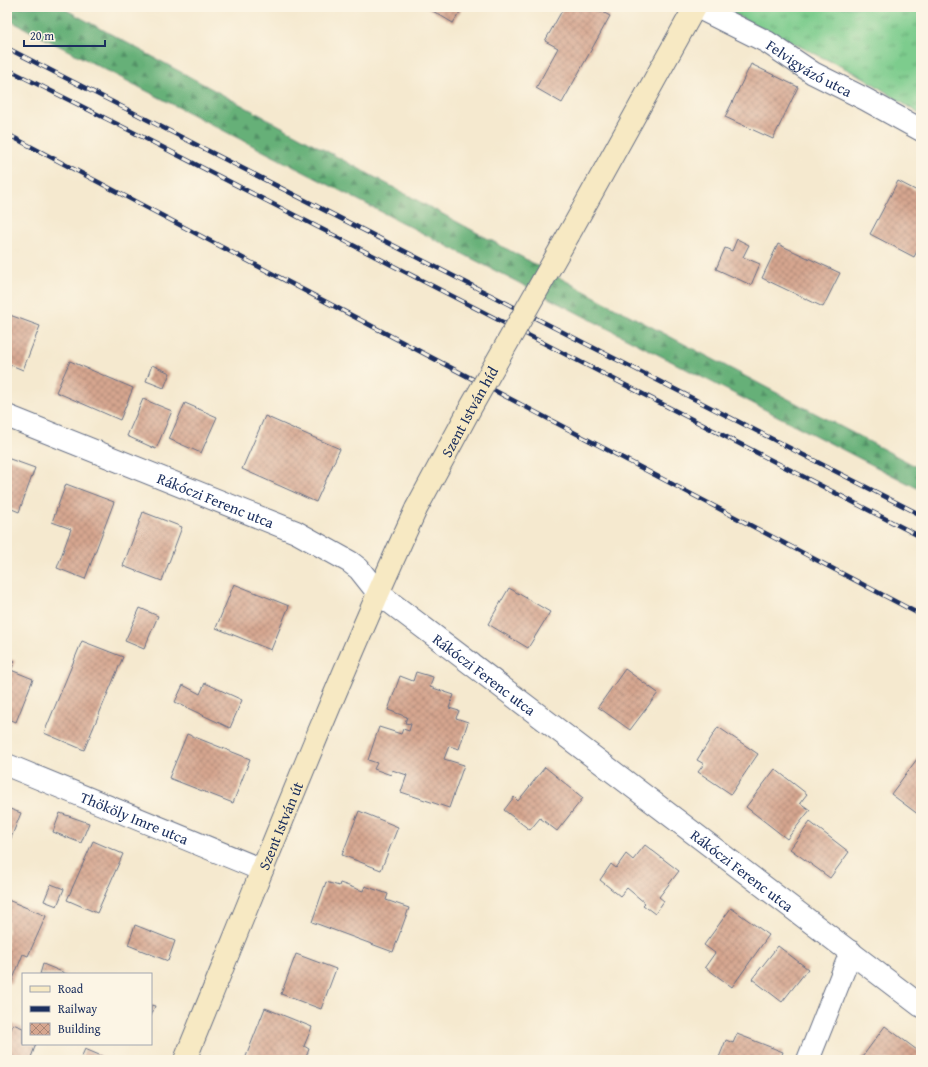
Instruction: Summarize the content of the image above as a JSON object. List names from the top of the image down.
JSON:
{
  "streets": {
    "street": [
      "Felvigyázó utca",
      "Szent István híd",
      "Rákóczi Ferenc utca",
      "Thököly Imre utca",
      "Szent István út"
    ]
  },
  "crossings": [
    ["Felvigyázó utca", "Szent István híd"],
    ["Szent István híd", "Rákóczi Ferenc utca"],
    ["Szent István híd", "Szent István út"],
    ["Rákóczi Ferenc utca", "Szent István út"],
    ["Thököly Imre utca", "Szent István út"]
  ],
  "legend": ["Road", "Railway", "Building"],
  "scale_bar": "20 m"
}
